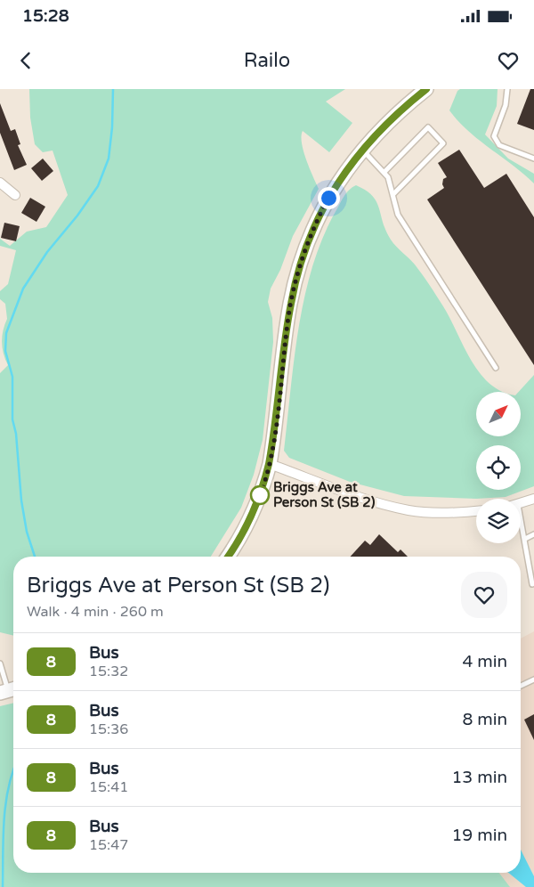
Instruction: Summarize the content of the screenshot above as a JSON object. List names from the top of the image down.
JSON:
{
  "places": ["Briggs Ave at Person St (SB 2)"],
  "lines": ["bus line 8"],
  "north": "top right",
  "page": {
    "status": "15:28",
    "header": "Railo",
    "heading": ["Briggs Ave at Person St (SB 2)", "Walk · 4 min · 260 m"],
    "list": [
      {
        "mark": "8",
        "name": "Bus",
        "note": "15:32",
        "value": "4 min"
      },
      {
        "mark": "8",
        "name": "Bus",
        "note": "15:36",
        "value": "8 min"
      },
      {
        "mark": "8",
        "name": "Bus",
        "note": "15:41",
        "value": "13 min"
      },
      {
        "mark": "8",
        "name": "Bus",
        "note": "15:47",
        "value": "19 min"
      }
    ]
  }
}
